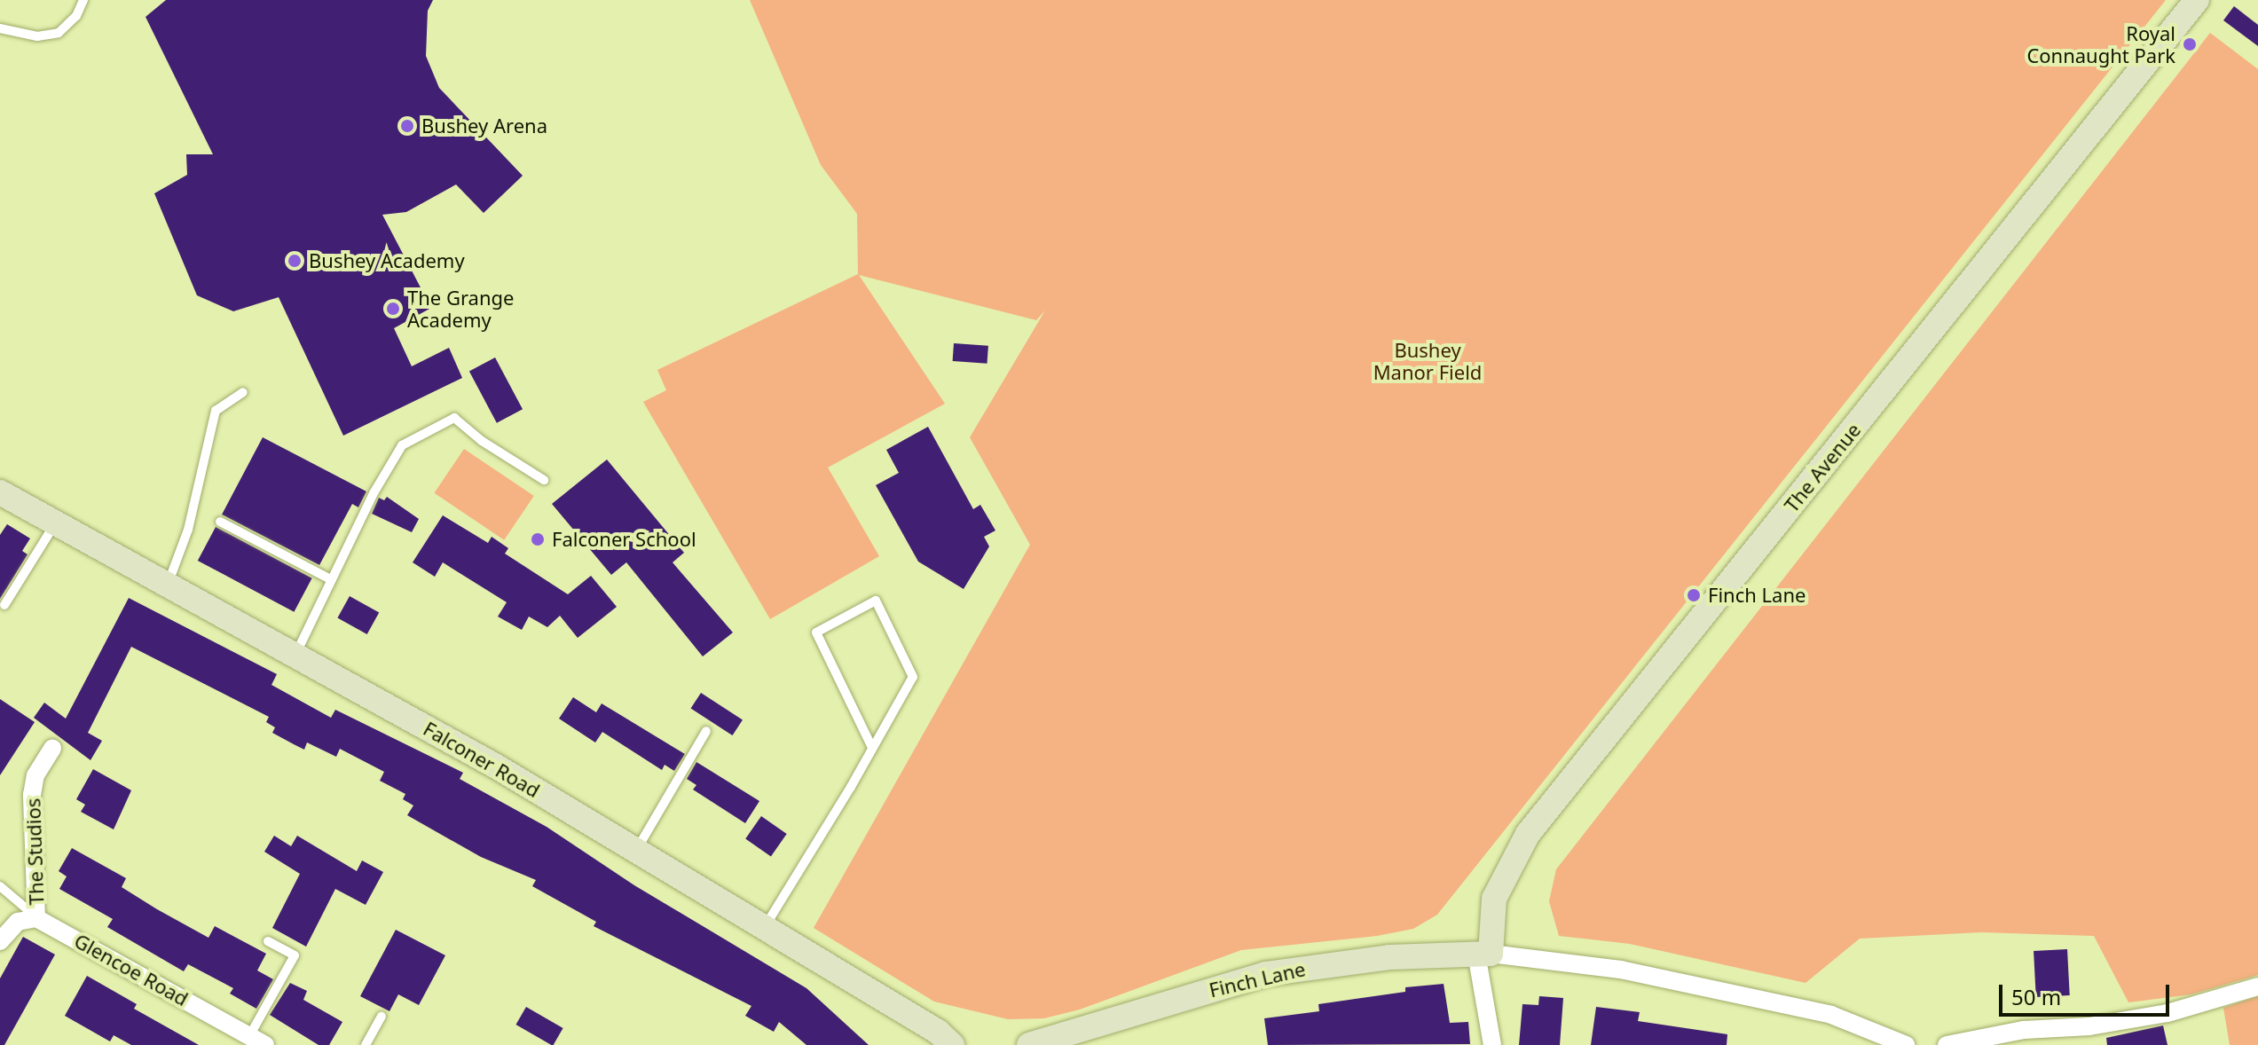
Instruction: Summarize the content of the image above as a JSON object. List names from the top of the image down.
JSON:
{
  "streets": {
    "street": [
      "The Avenue",
      "Falconer Road",
      "The Studios",
      "Glencoe Road",
      "Finch Lane"
    ]
  },
  "crossings": [
    ["The Avenue", "Finch Lane"],
    ["The Studios", "Glencoe Road"]
  ],
  "parks": ["Bushey Manor Field"],
  "places": [
    "Royal Connaught Park",
    "Bushey Arena",
    "Bushey Academy",
    "The Grange Academy",
    "Falconer School",
    "Finch Lane"
  ],
  "scale_bar": "50 m"
}
